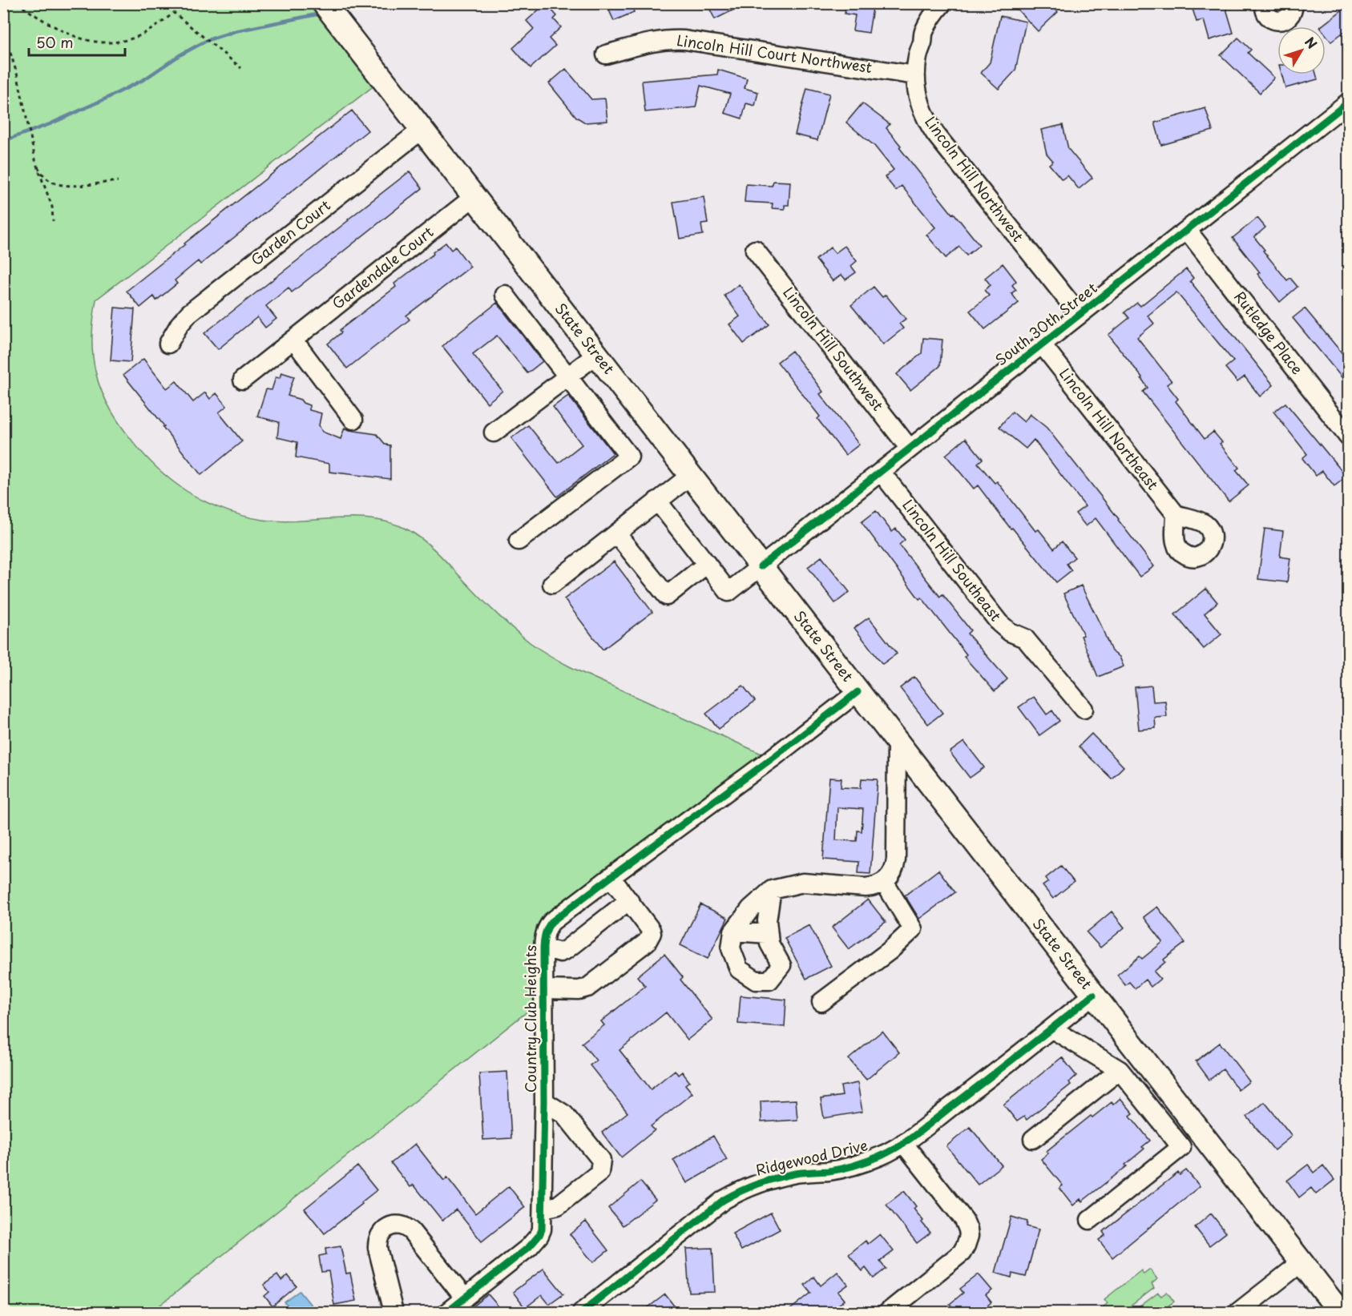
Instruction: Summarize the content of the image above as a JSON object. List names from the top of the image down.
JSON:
{
  "streets": {
    "main road": ["State Street"],
    "street": [
      "Lincoln Hill Court Northwest",
      "Lincoln Hill Northwest",
      "Garden Court",
      "Gardendale Court",
      "South 30th Street",
      "Rutledge Place",
      "Lincoln Hill Southwest",
      "Lincoln Hill Northeast",
      "Lincoln Hill Southeast",
      "Country Club Heights",
      "Ridgewood Drive"
    ]
  },
  "crossings": [
    ["Lincoln Hill Court Northwest", "Lincoln Hill Northwest"],
    ["Lincoln Hill Northwest", "South 30th Street"],
    ["Garden Court", "State Street"],
    ["Gardendale Court", "State Street"],
    ["South 30th Street", "Rutledge Place"],
    ["South 30th Street", "State Street"],
    ["South 30th Street", "Lincoln Hill Southwest"],
    ["South 30th Street", "Lincoln Hill Northeast"],
    ["South 30th Street", "Lincoln Hill Southeast"],
    ["State Street", "Country Club Heights"],
    ["State Street", "Ridgewood Drive"]
  ],
  "scale_bar": "50 m",
  "north": "top right"
}
